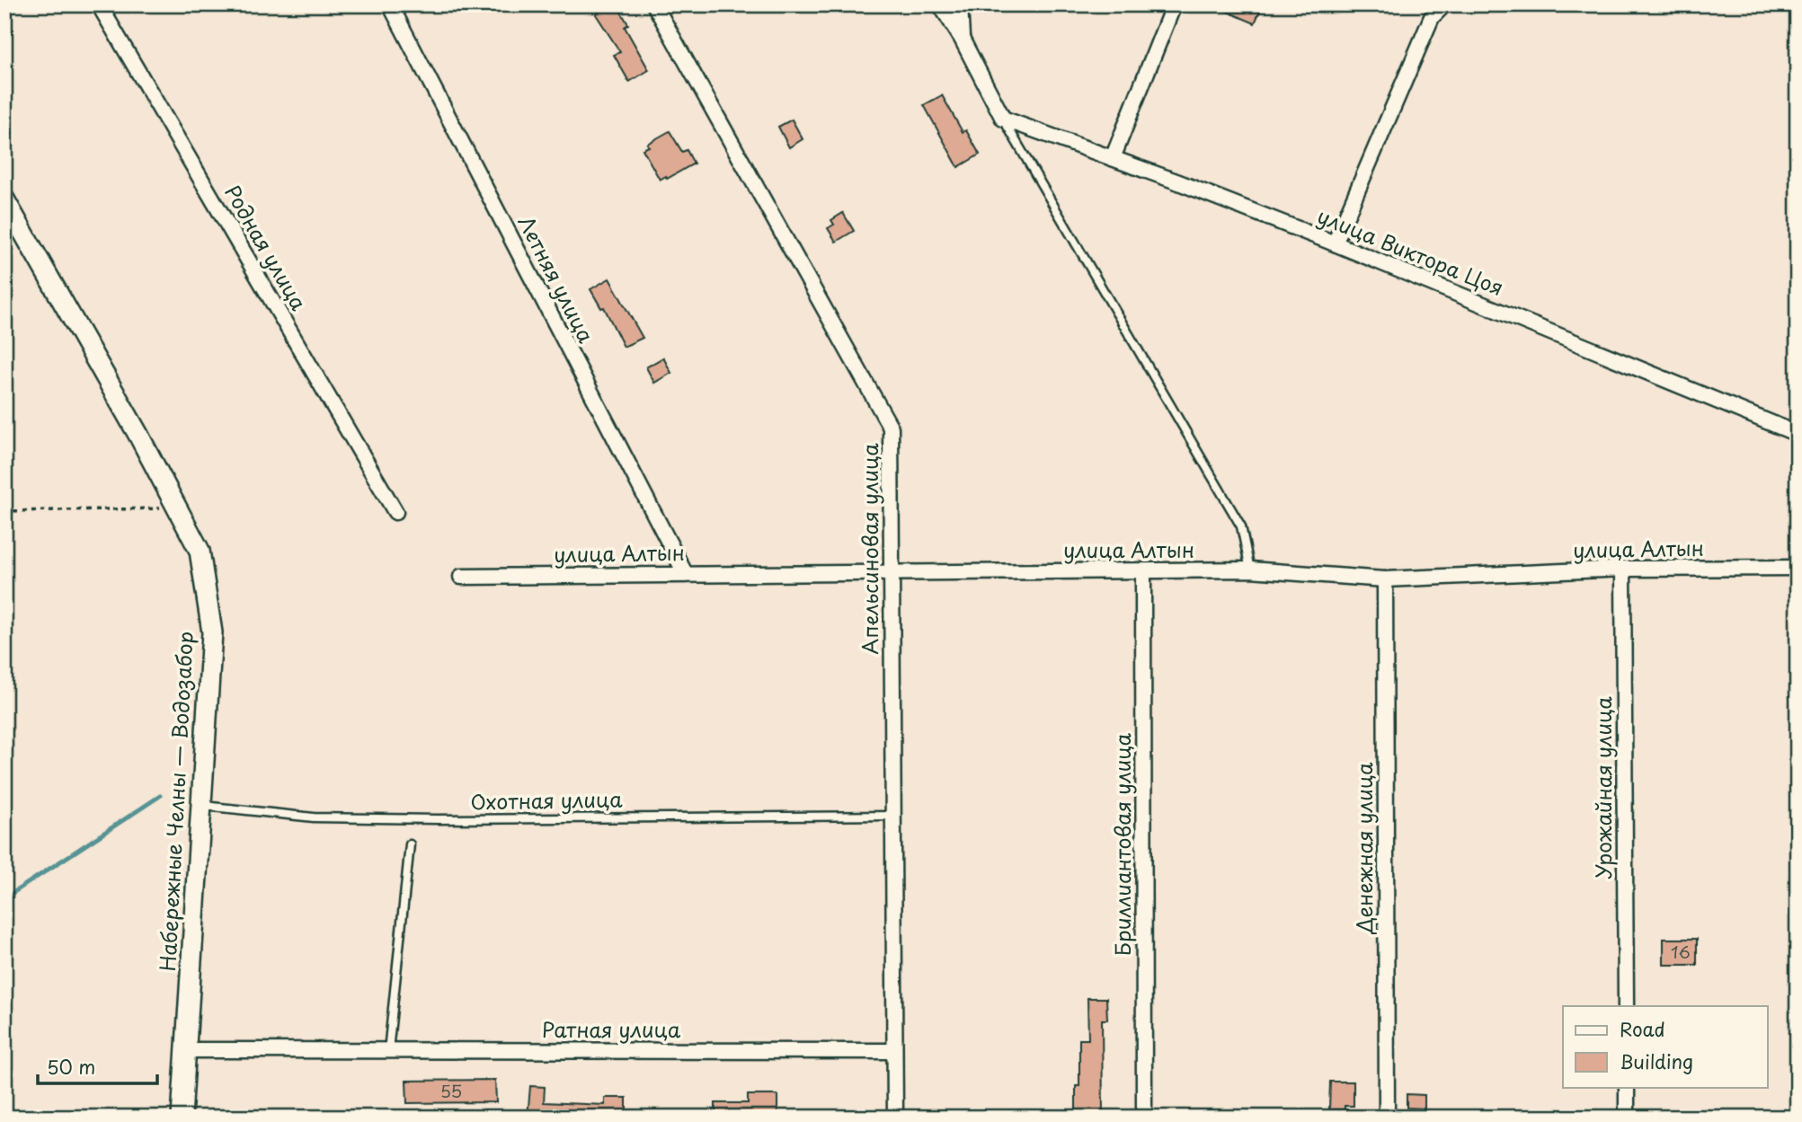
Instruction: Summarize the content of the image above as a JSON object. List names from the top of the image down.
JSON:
{
  "streets": {
    "main road": ["Набережные Челны — Водозабор"],
    "street": [
      "Родная улица",
      "улица Виктора Цоя",
      "Летняя улица",
      "Апельсиновая улица",
      "улица Алтын",
      "Урожайная улица",
      "Бриллиантовая улица",
      "Денежная улица",
      "Ратная улица"
    ],
    "lane": ["Охотная улица"]
  },
  "crossings": [
    ["Летняя улица", "улица Алтын"],
    ["Апельсиновая улица", "улица Алтын"],
    ["Апельсиновая улица", "Охотная улица"],
    ["Апельсиновая улица", "Ратная улица"],
    ["улица Алтын", "Урожайная улица"],
    ["улица Алтын", "Бриллиантовая улица"],
    ["улица Алтын", "Денежная улица"],
    ["Набережные Челны — Водозабор", "Охотная улица"],
    ["Набережные Челны — Водозабор", "Ратная улица"]
  ],
  "house_numbers": ["16", "55"],
  "legend": ["Road", "Building"],
  "scale_bar": "50 m"
}
